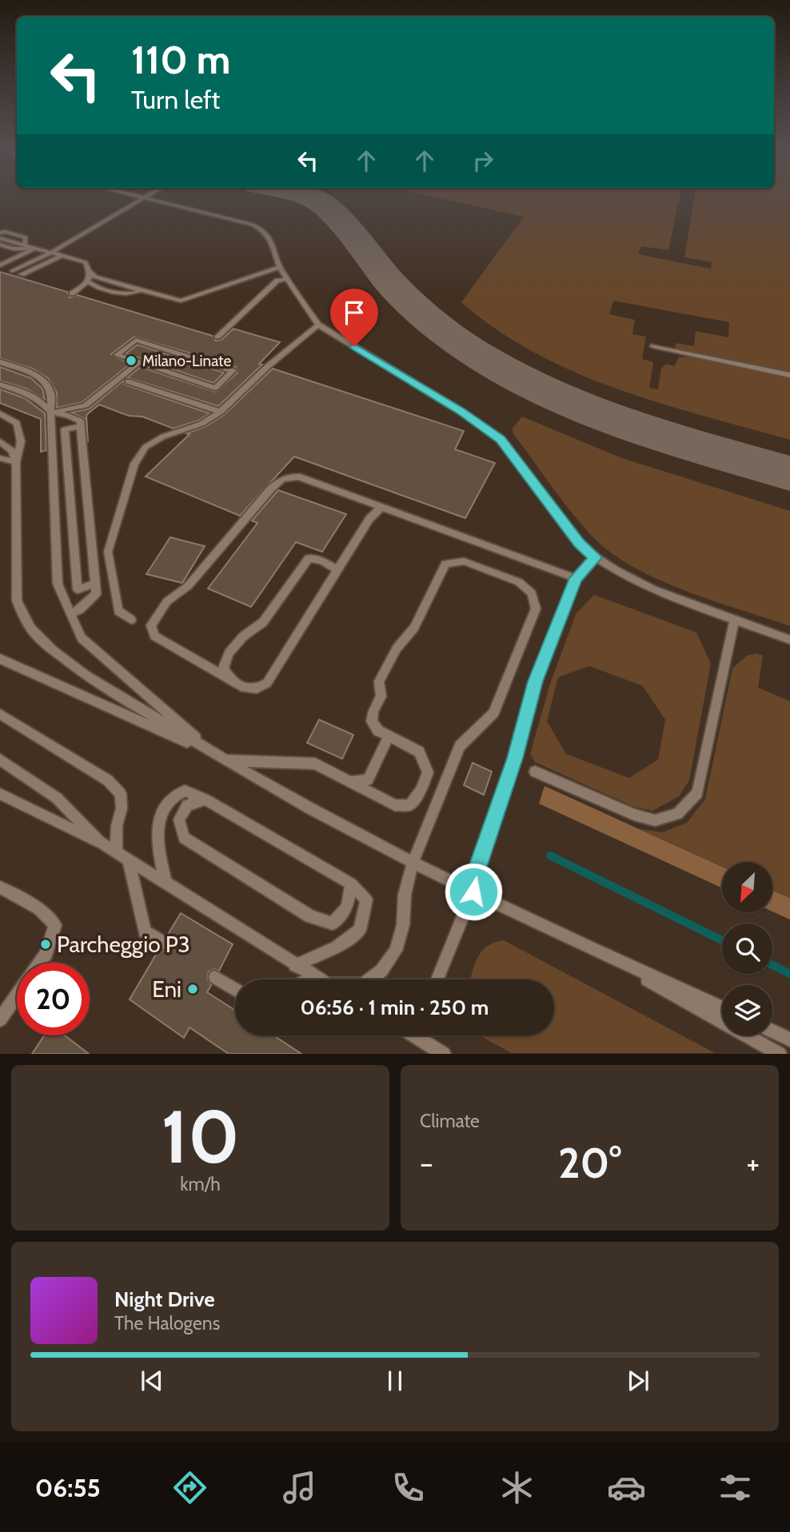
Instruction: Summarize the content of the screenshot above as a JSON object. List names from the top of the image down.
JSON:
{
  "places": ["Milano-Linate", "Parcheggio P3", "Eni"],
  "north": "bottom left",
  "page": {
    "turn": ["110 m", "Turn left"],
    "limit": "20",
    "trip": "06:56 · 1 min · 250 m",
    "tile": [
      ["10", "km/h"],
      "Climate"
    ],
    "heat": ["−", "20°", "+"],
    "song": ["Night Drive", "The Halogens"],
    "tabs": "06:55"
  }
}
